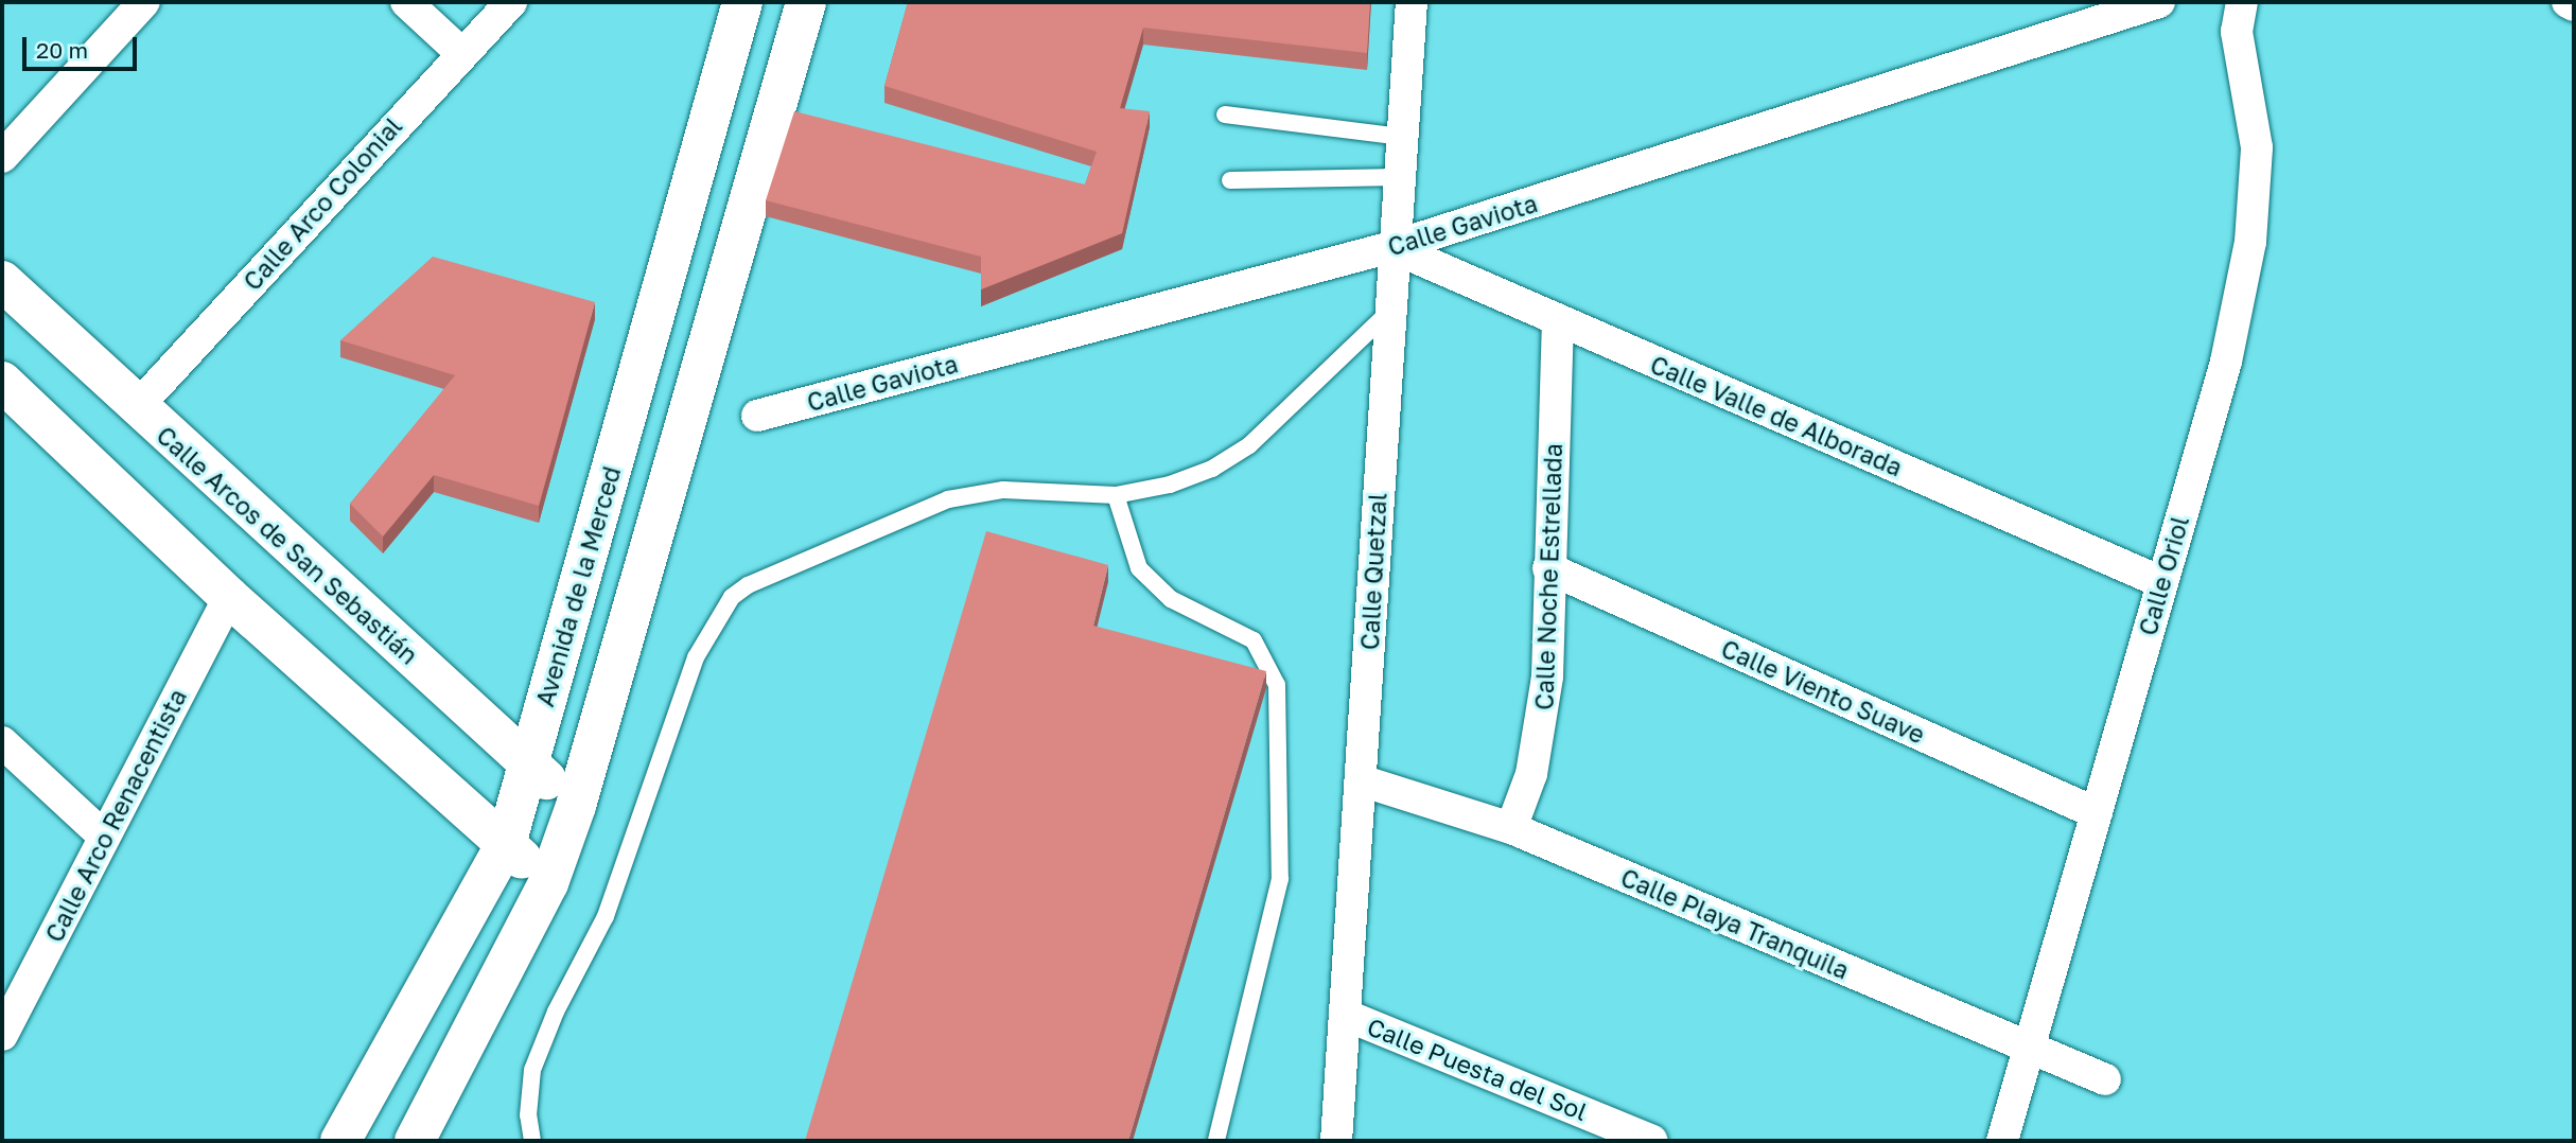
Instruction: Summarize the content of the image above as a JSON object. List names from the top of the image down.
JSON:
{
  "streets": {
    "street": [
      "Calle Arco Colonial",
      "Calle Gaviota",
      "Calle Valle de Alborada",
      "Calle Arcos de San Sebastián",
      "Calle Quetzal",
      "Calle Oriol",
      "Calle Noche Estrellada",
      "Avenida de la Merced",
      "Calle Viento Suave",
      "Calle Arco Renacentista",
      "Calle Playa Tranquila",
      "Calle Puesta del Sol"
    ]
  },
  "crossings": [
    ["Calle Arco Colonial", "Calle Arcos de San Sebastián"],
    ["Calle Gaviota", "Calle Valle de Alborada"],
    ["Calle Gaviota", "Calle Quetzal"],
    ["Calle Valle de Alborada", "Calle Quetzal"],
    ["Calle Valle de Alborada", "Calle Oriol"],
    ["Calle Valle de Alborada", "Calle Noche Estrellada"],
    ["Calle Arcos de San Sebastián", "Avenida de la Merced"],
    ["Calle Quetzal", "Calle Playa Tranquila"],
    ["Calle Quetzal", "Calle Puesta del Sol"],
    ["Calle Oriol", "Calle Viento Suave"],
    ["Calle Oriol", "Calle Playa Tranquila"],
    ["Calle Noche Estrellada", "Calle Viento Suave"],
    ["Calle Noche Estrellada", "Calle Playa Tranquila"]
  ],
  "scale_bar": "20 m"
}
